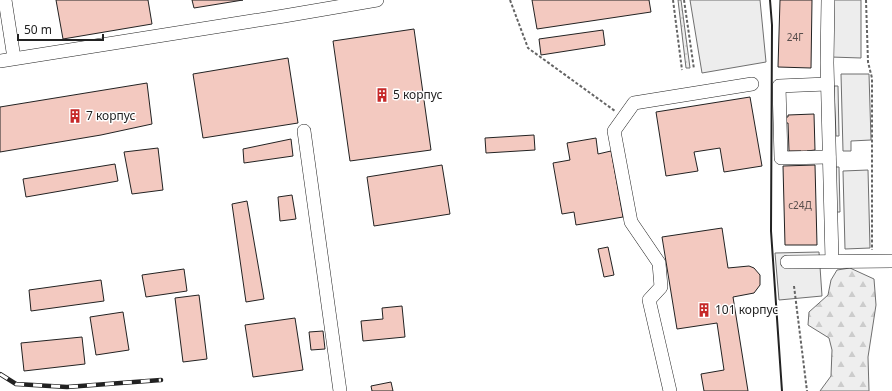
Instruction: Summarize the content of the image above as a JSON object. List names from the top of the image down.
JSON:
{
  "places": {
    "building": ["5 корпус", "7 корпус", "101 корпус"]
  },
  "house_numbers": ["24Г", "с24Д"],
  "scale_bar": "50 m"
}
